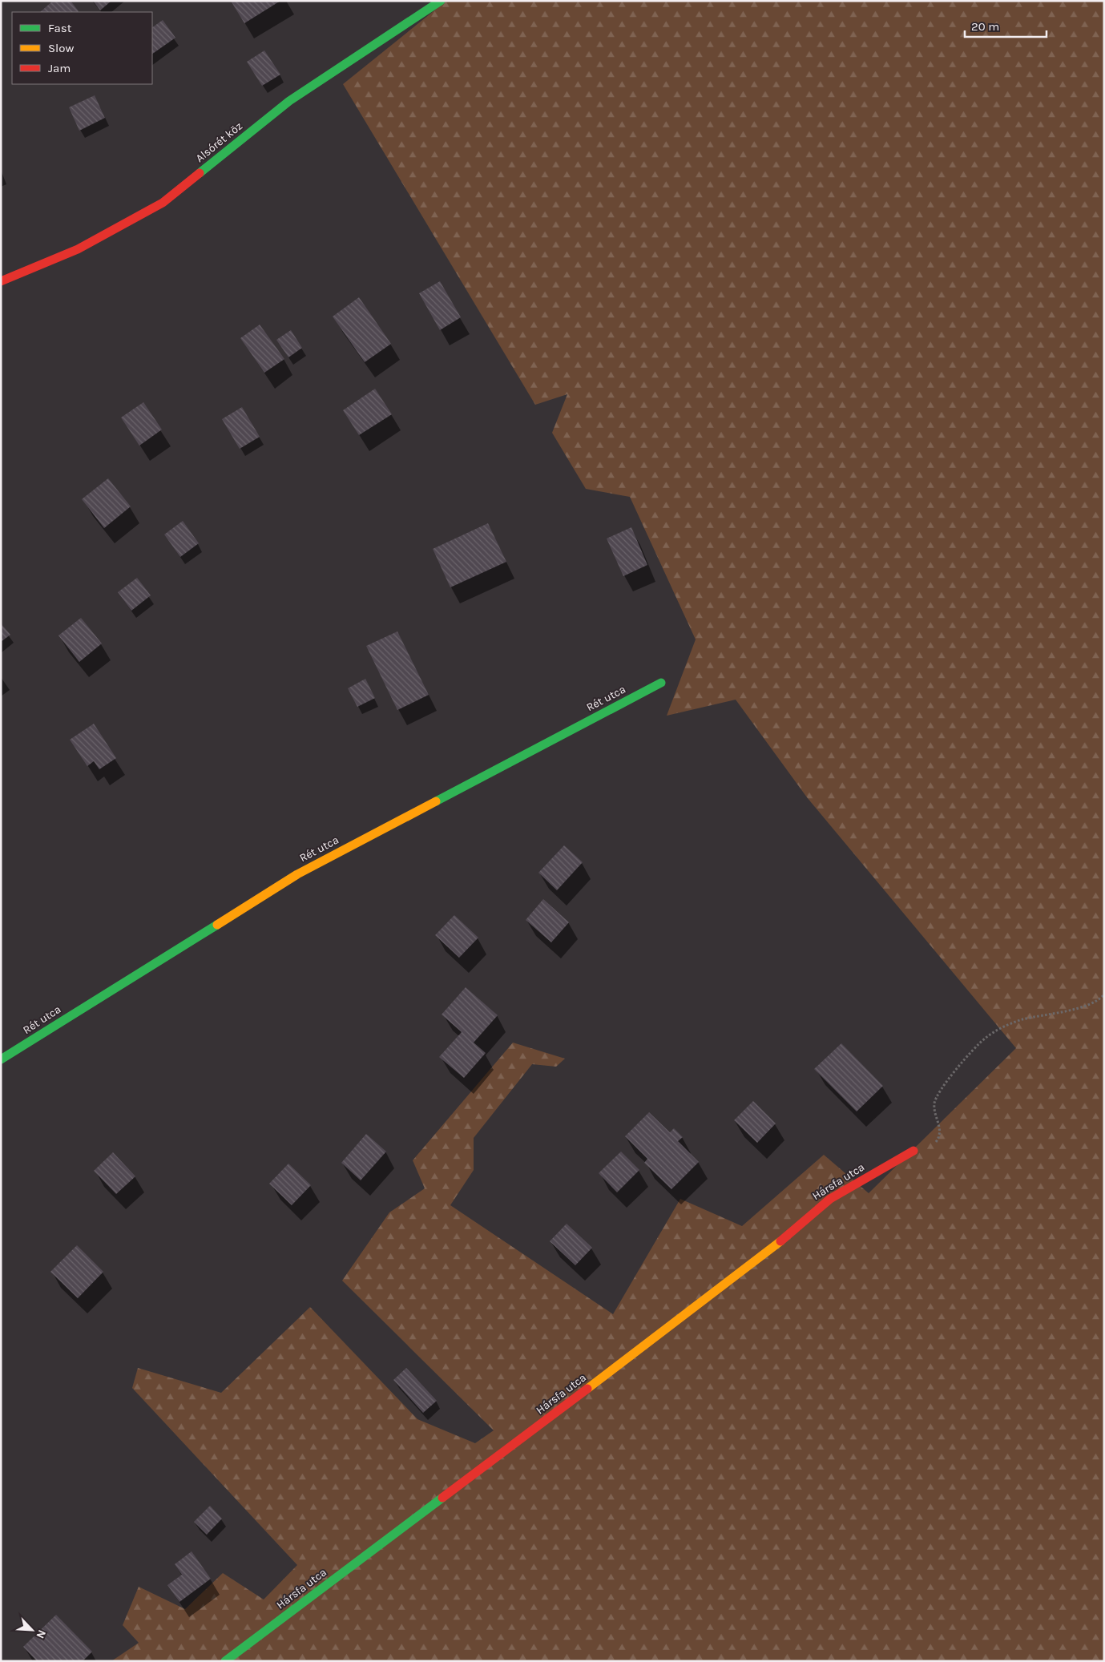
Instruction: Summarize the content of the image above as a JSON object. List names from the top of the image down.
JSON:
{
  "streets": {
    "street": ["Alsórét köz", "Rét utca", "Hársfa utca"]
  },
  "legend": ["Fast", "Slow", "Jam"],
  "scale_bar": "20 m",
  "north": "bottom right"
}
